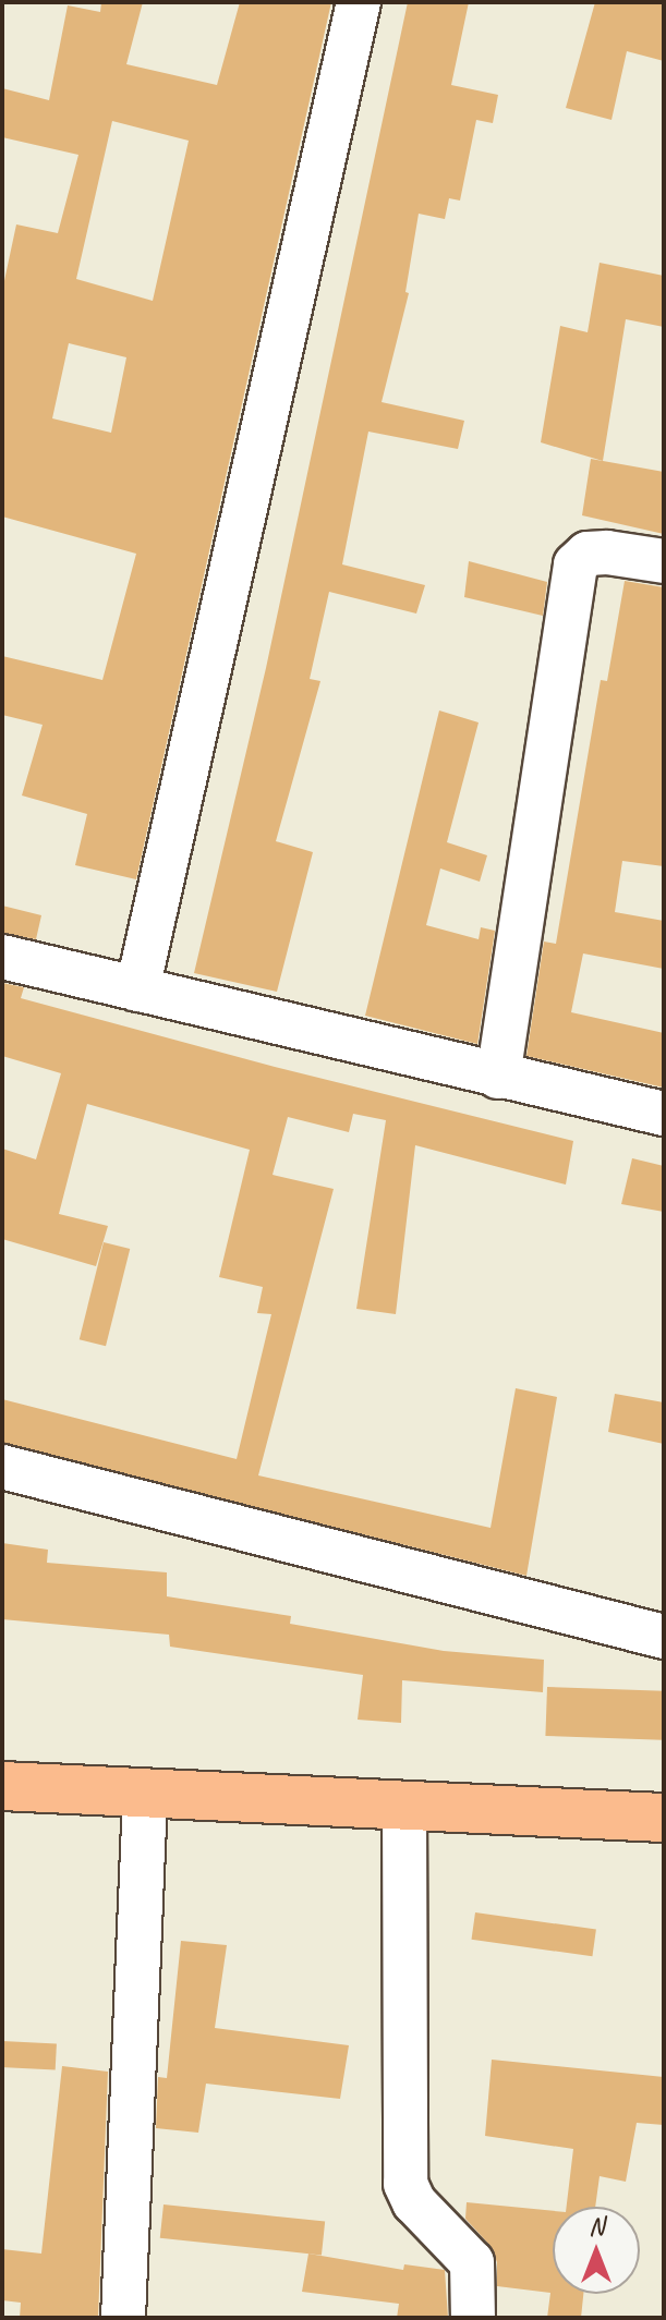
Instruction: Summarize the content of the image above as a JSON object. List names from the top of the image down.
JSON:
{
  "north": "top"
}
